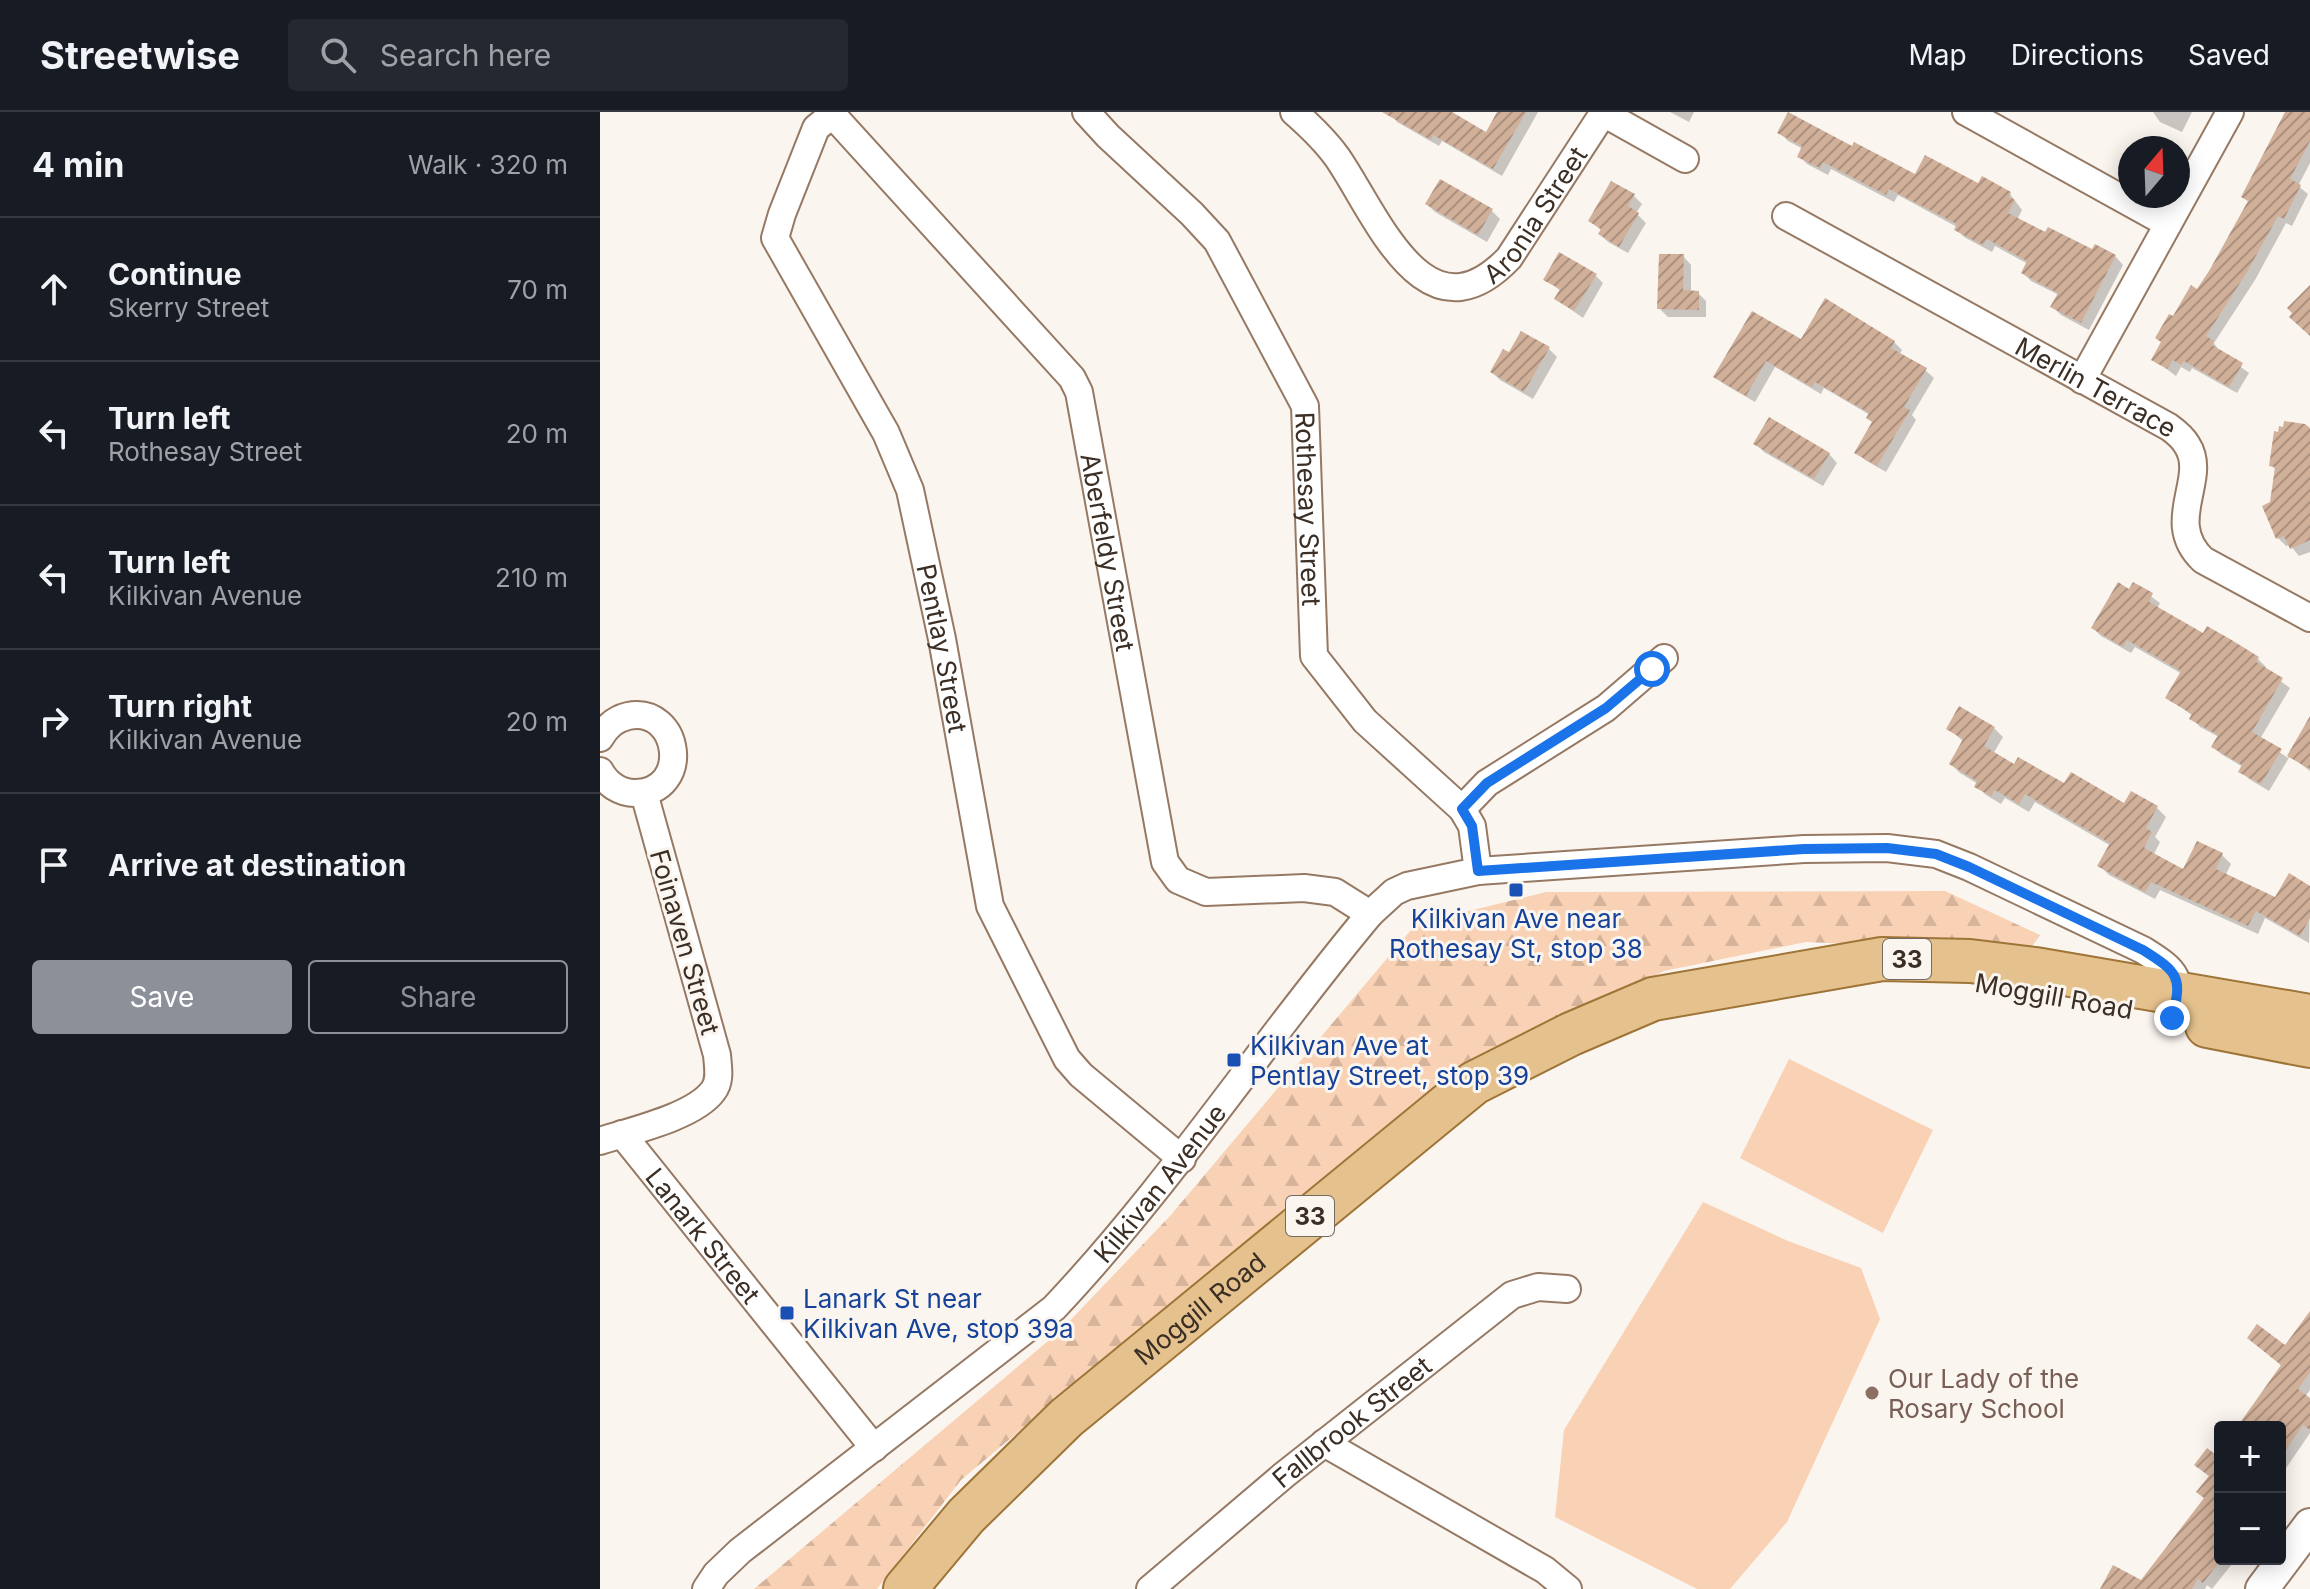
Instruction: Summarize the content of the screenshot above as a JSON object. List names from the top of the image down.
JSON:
{
  "streets": {
    "main road": ["33", "Moggill Road"],
    "street": [
      "Aronia Street",
      "Merlin Terrace",
      "Rothesay Street",
      "Aberfeldy Street",
      "Pentlay Street",
      "Foinaven Street",
      "Kilkivan Avenue",
      "Lanark Street",
      "Fallbrook Street"
    ]
  },
  "crossings": [
    ["Rothesay Street", "Kilkivan Avenue"],
    ["Aberfeldy Street", "Pentlay Street"],
    ["Aberfeldy Street", "Kilkivan Avenue"],
    ["Pentlay Street", "Kilkivan Avenue"],
    ["Foinaven Street", "Lanark Street"],
    ["Moggill Road", "Kilkivan Avenue"],
    ["Kilkivan Avenue", "Lanark Street"]
  ],
  "places": {
    "transit": ["Kilkivan Ave near Rothesay St, stop 38", "Kilkivan Ave at Pentlay Street, stop 39", "Lanark St near Kilkivan Ave, stop 39a"],
    "other": ["Our Lady of the Rosary School"]
  },
  "north": "top",
  "page": {
    "header": "Streetwise",
    "search": "Search here",
    "nav": ["Map", "Directions", "Saved"],
    "heading": ["4 min", "Walk · 320 m"],
    "list": [
      ["Continue", "Skerry Street", "70 m"],
      ["Turn left", "Rothesay Street", "20 m"],
      ["Turn left", "Kilkivan Avenue", "210 m"],
      ["Turn right", "Kilkivan Avenue", "20 m"],
      "Arrive at destination"
    ],
    "buttons": ["Save", "Share"],
    "map_buttons": ["+", "−"]
  }
}
